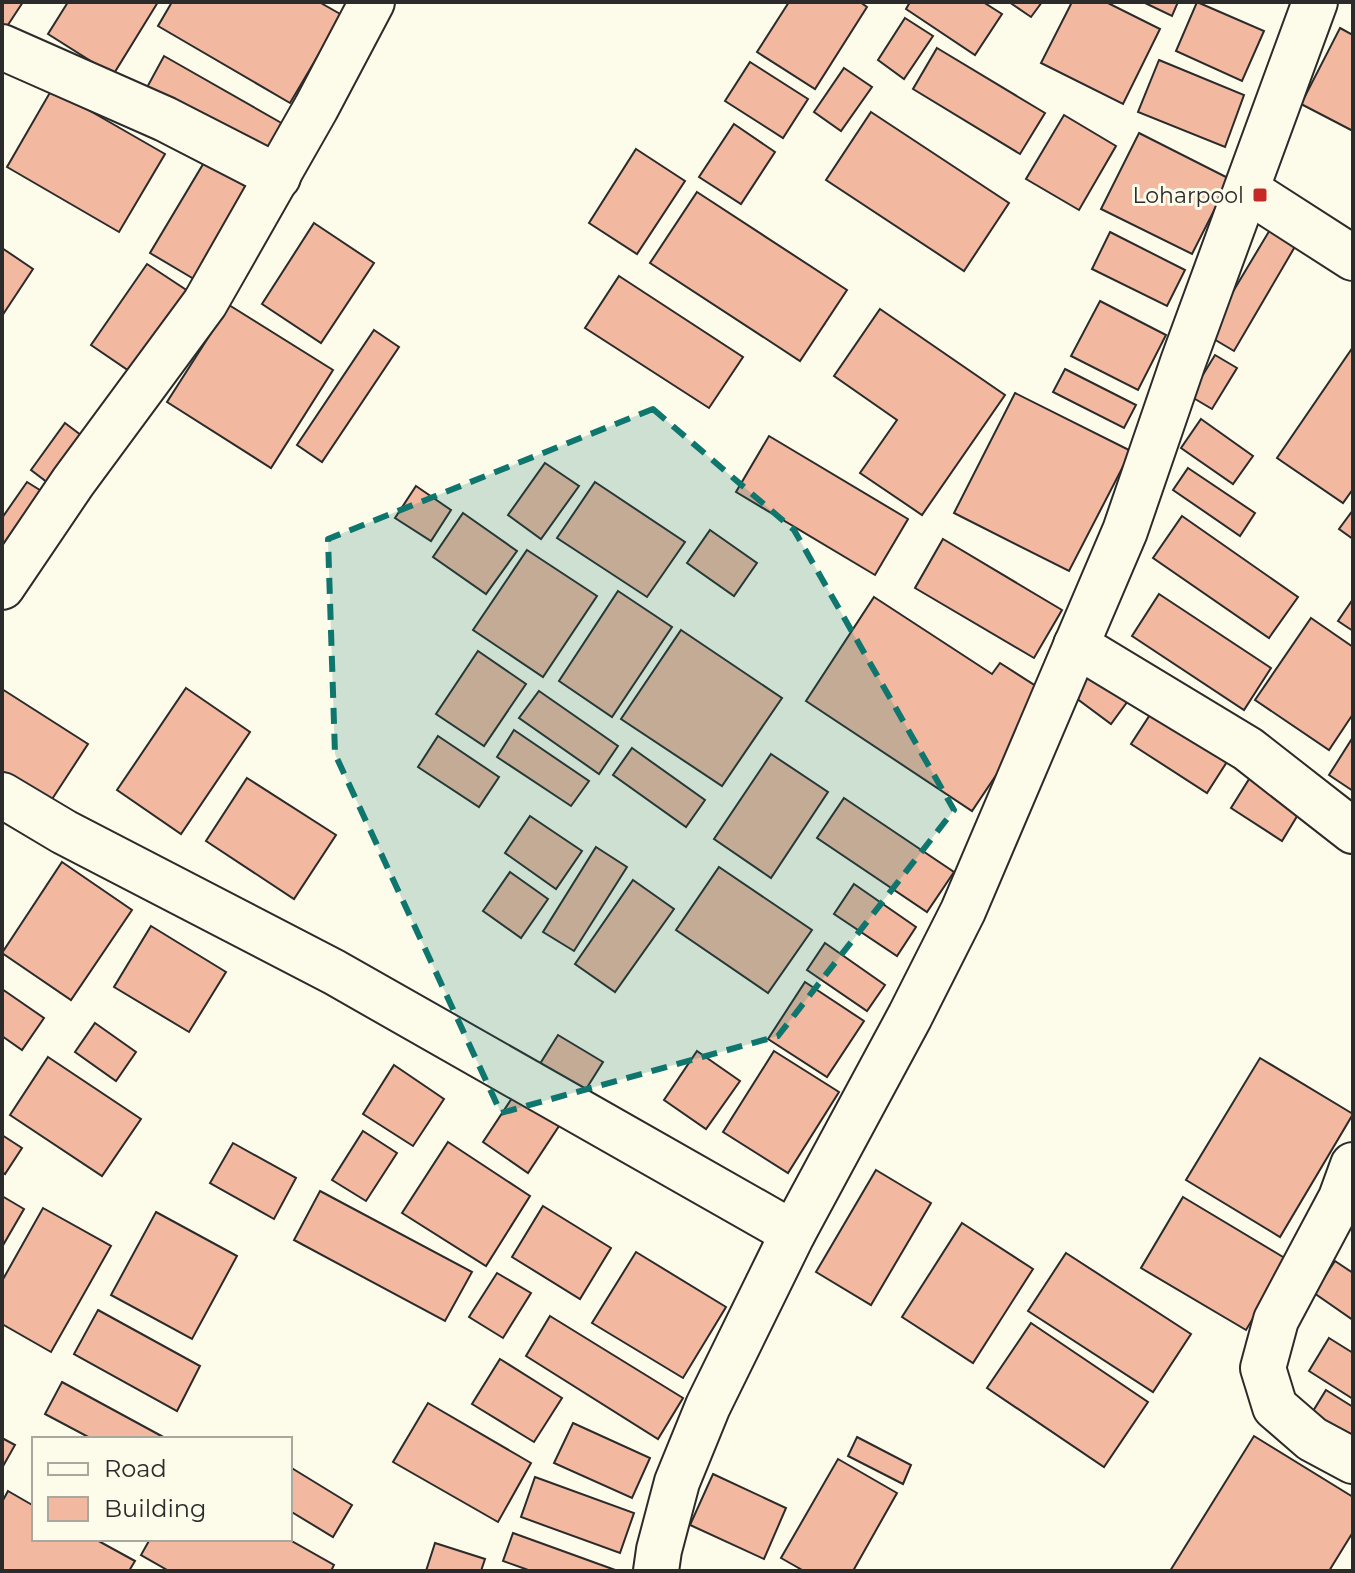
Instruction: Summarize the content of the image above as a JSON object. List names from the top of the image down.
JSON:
{
  "places": {
    "transit": ["Loharpool"]
  },
  "legend": ["Road", "Building"]
}
